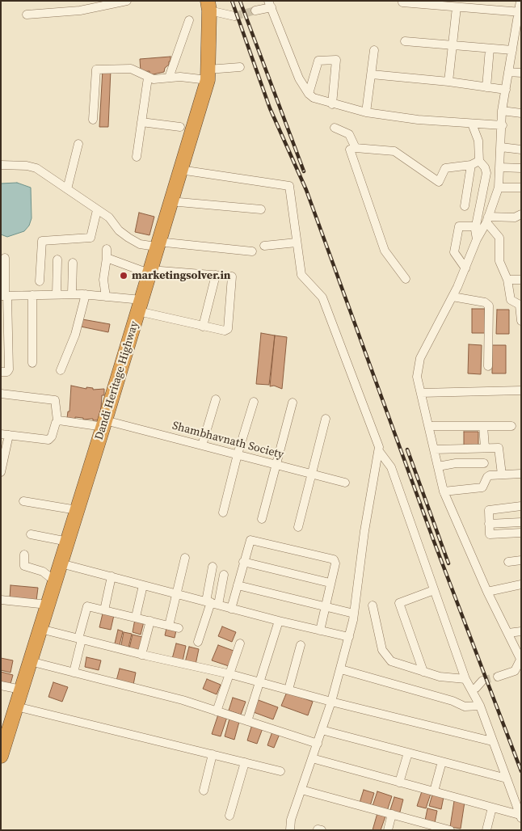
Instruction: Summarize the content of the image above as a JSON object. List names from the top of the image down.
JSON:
{
  "streets": {
    "highway": ["Dandi Heritage Highway"],
    "street": ["Shambhavnath Society"]
  },
  "crossings": [
    ["Dandi Heritage Highway", "Shambhavnath Society"]
  ],
  "places": ["marketingsolver.in"]
}
